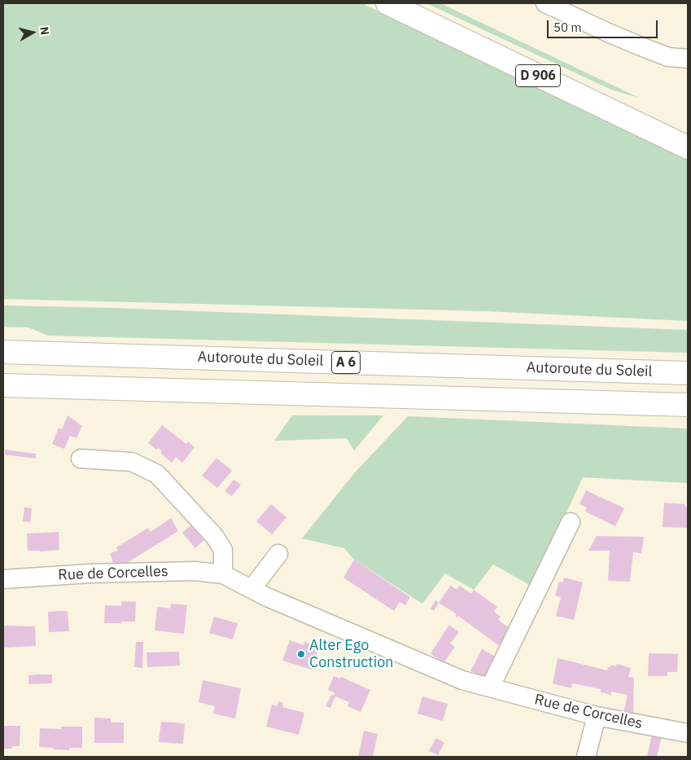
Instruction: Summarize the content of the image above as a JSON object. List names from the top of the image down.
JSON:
{
  "streets": {
    "main road": ["D 906", "Autoroute du Soleil", "A 6"],
    "street": ["Rue de Corcelles"]
  },
  "places": ["Alter Ego Construction"],
  "scale_bar": "50 m",
  "north": "right"
}
